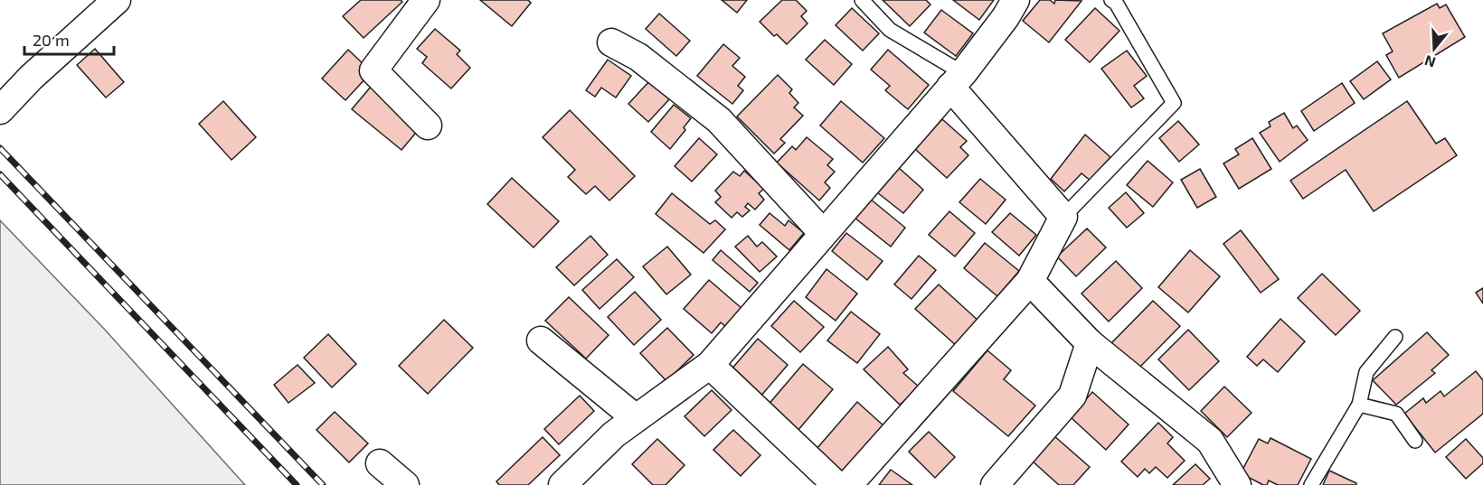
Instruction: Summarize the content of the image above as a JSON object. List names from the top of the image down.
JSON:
{
  "scale_bar": "20 m",
  "north": "bottom"
}
